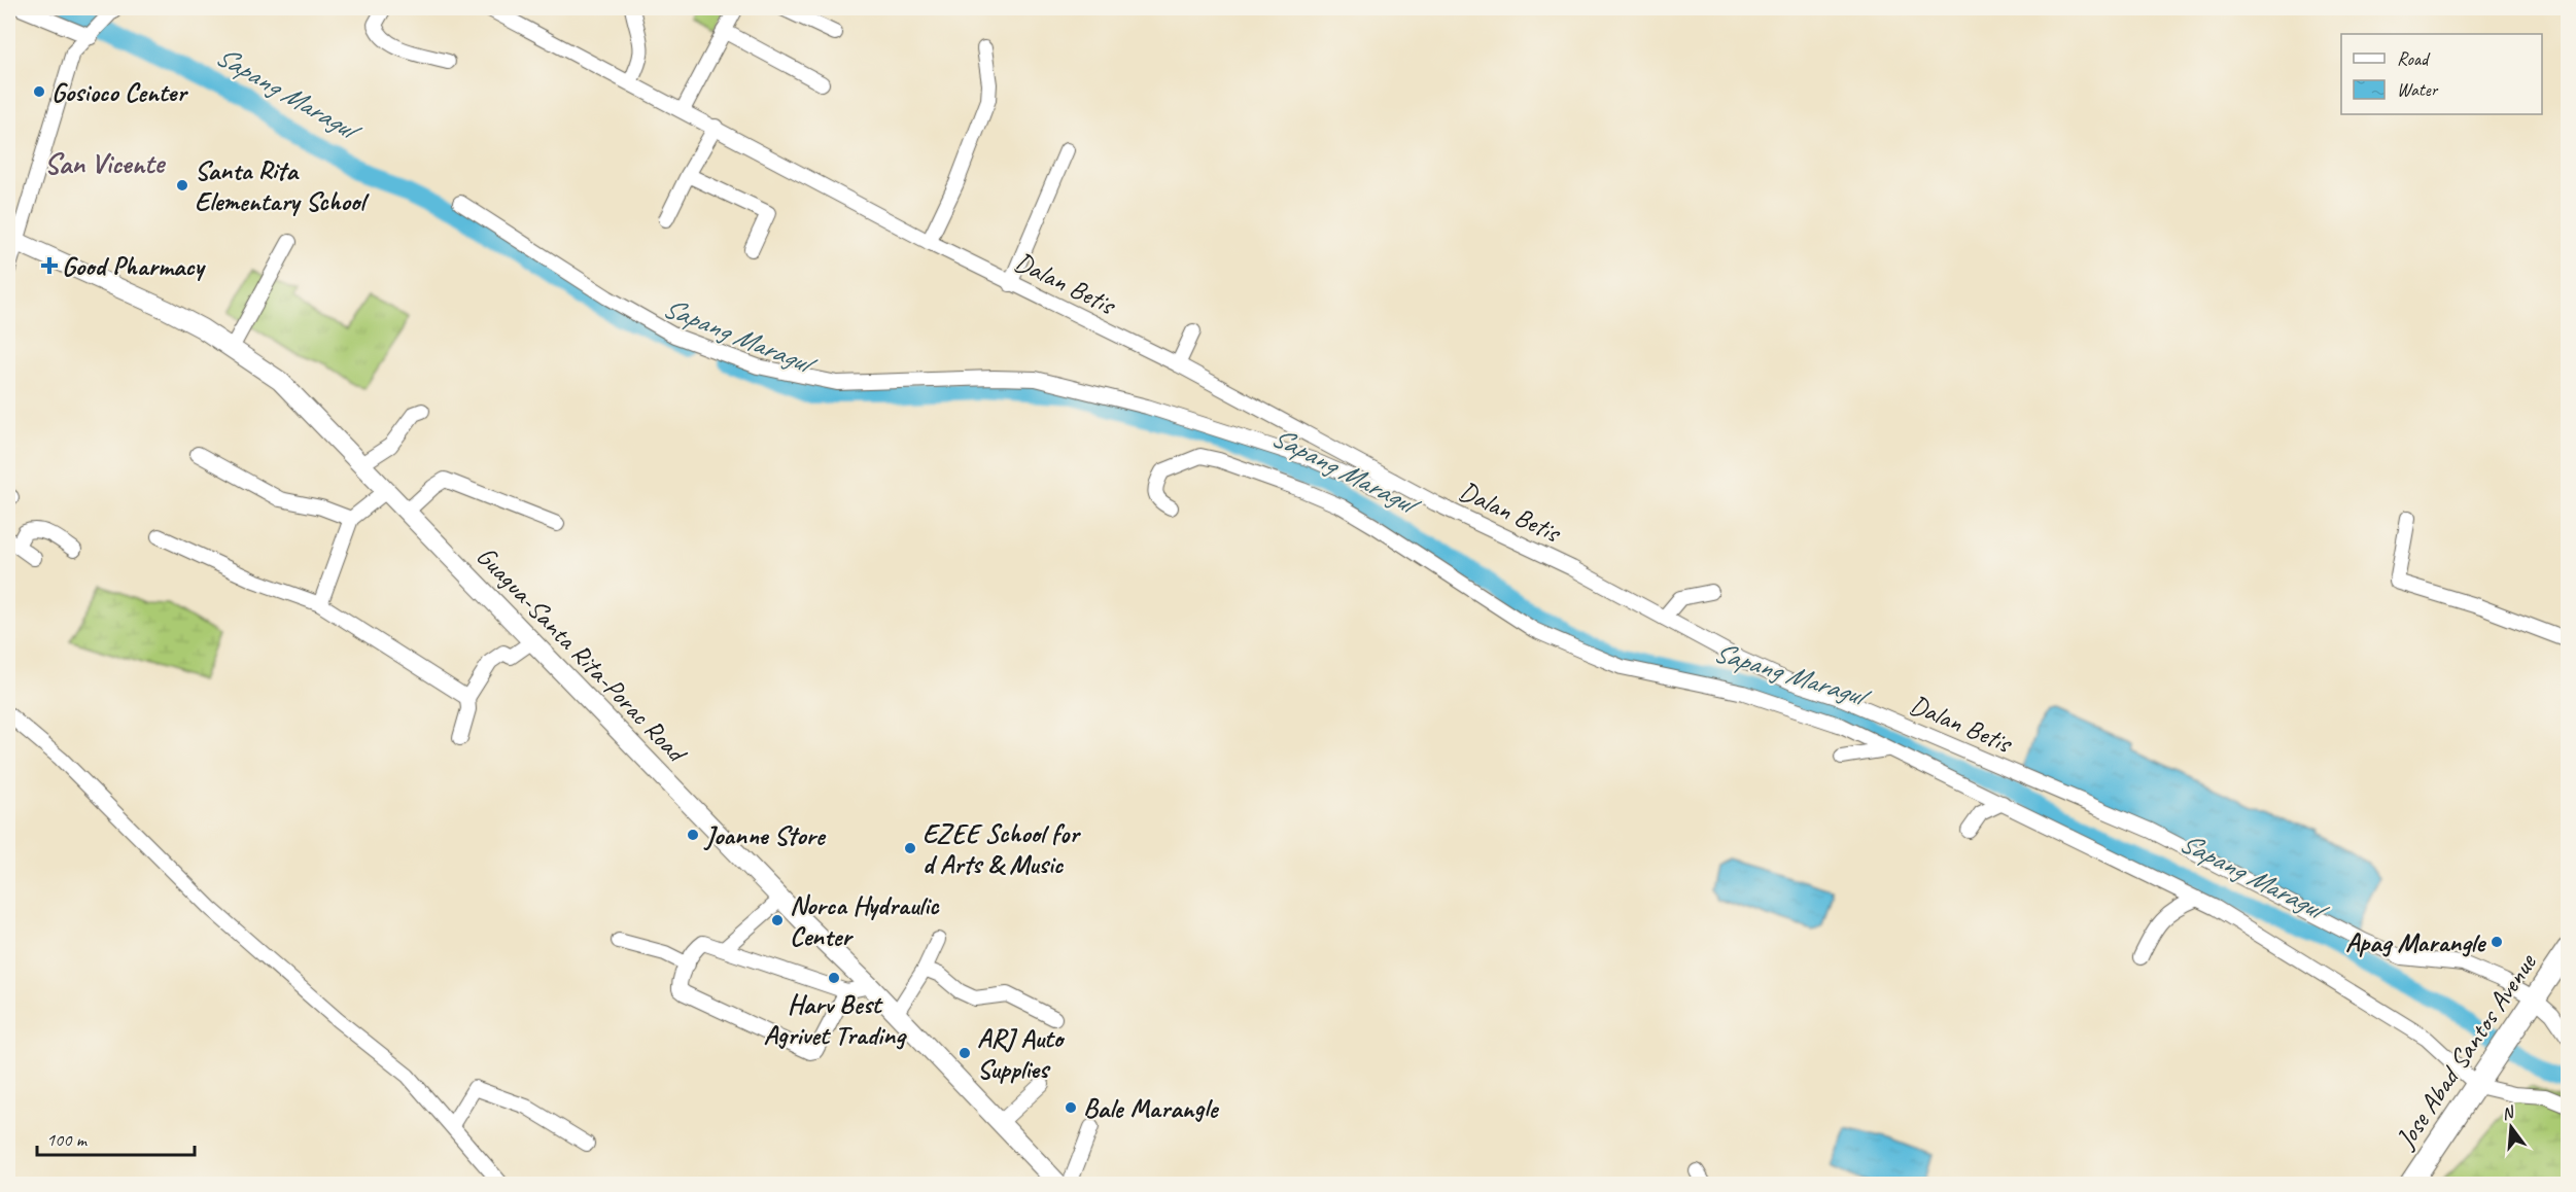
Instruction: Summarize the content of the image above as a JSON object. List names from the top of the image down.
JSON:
{
  "streets": {
    "highway": ["Jose Abad Santos Avenue"],
    "main road": ["Guagua-Santa Rita-Porac Road"],
    "street": ["Dalan Betis"]
  },
  "crossings": [
    ["Dalan Betis", "Jose Abad Santos Avenue"]
  ],
  "districts": ["San Vicente"],
  "water": ["Sapang Maragul"],
  "places": {
    "other": [
      "Gosioco Center",
      "Santa Rita Elementary School",
      "Joanne Store",
      "EZEE School for d Arts & Music",
      "Norca Hydraulic Center",
      "Apag Marangle",
      "Harv Best Agrivet Trading",
      "ARJ Auto Supplies",
      "Bale Marangle"
    ],
    "health": ["Good Pharmacy"]
  },
  "legend": ["Road", "Water"],
  "scale_bar": "100 m",
  "north": "top"
}
